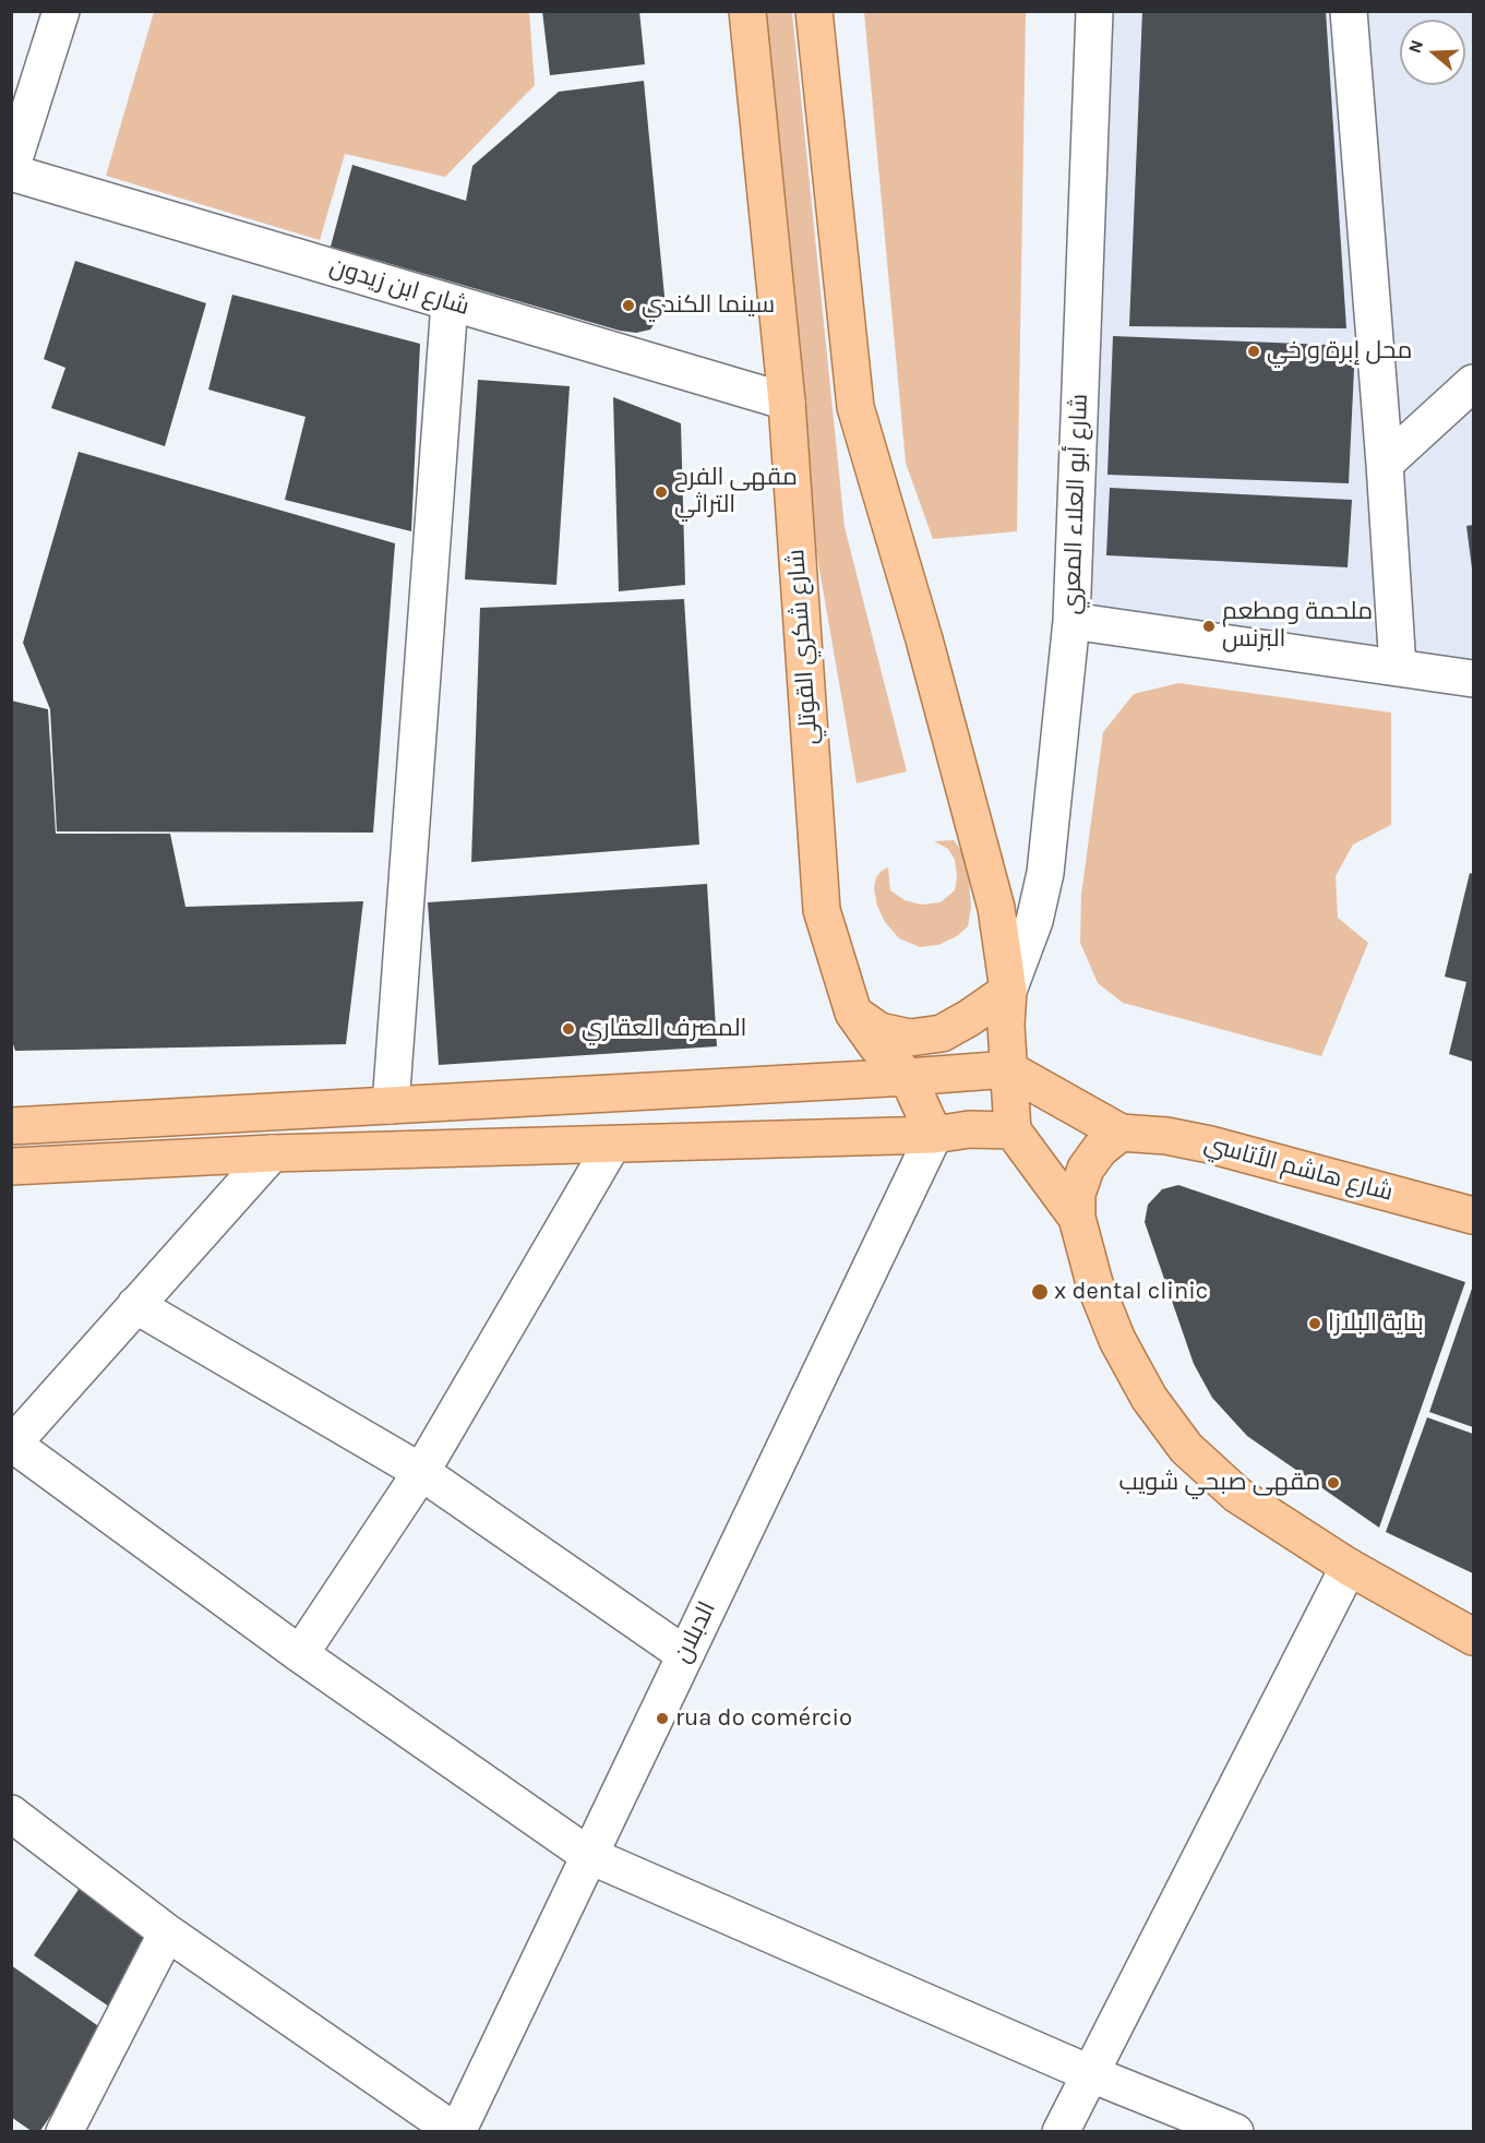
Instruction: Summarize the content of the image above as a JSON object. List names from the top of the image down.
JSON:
{
  "streets": {
    "main road": ["شارع شكري القوتلي", "شارع هاشم الأتاسي"],
    "street": ["شارع ابن زيدون", "شارع أبو العلاء المعري", "الدبلان"]
  },
  "crossings": [
    ["شارع ابن زيدون", "شارع شكري القوتلي"],
    ["شارع شكري القوتلي", "الدبلان"]
  ],
  "places": [
    "سينما الكندي",
    "محل إبرة و خي",
    "مقهى الفرح التراثي",
    "ملحمة ومطعم البرنس",
    "المصرف العقاري",
    "x dental clinic",
    "بناية البلازا",
    "مقهى صبحي شويب",
    "rua do comércio"
  ],
  "north": "left"
}
